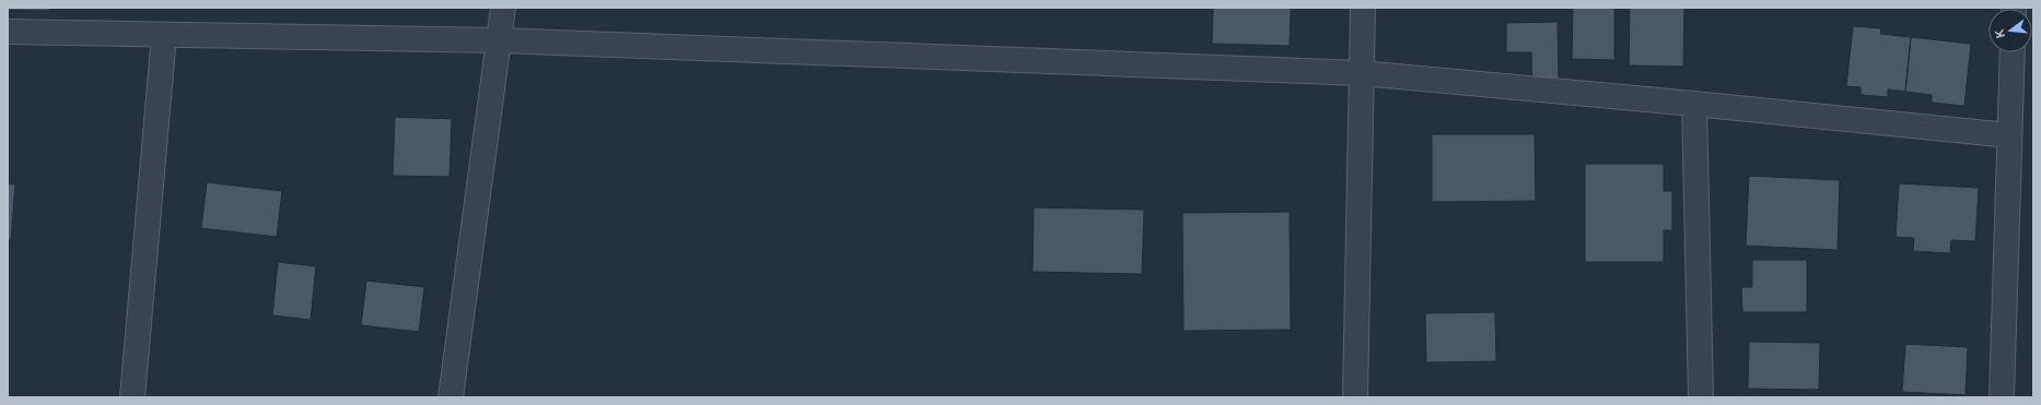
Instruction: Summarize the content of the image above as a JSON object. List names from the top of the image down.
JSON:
{
  "north": "left"
}
